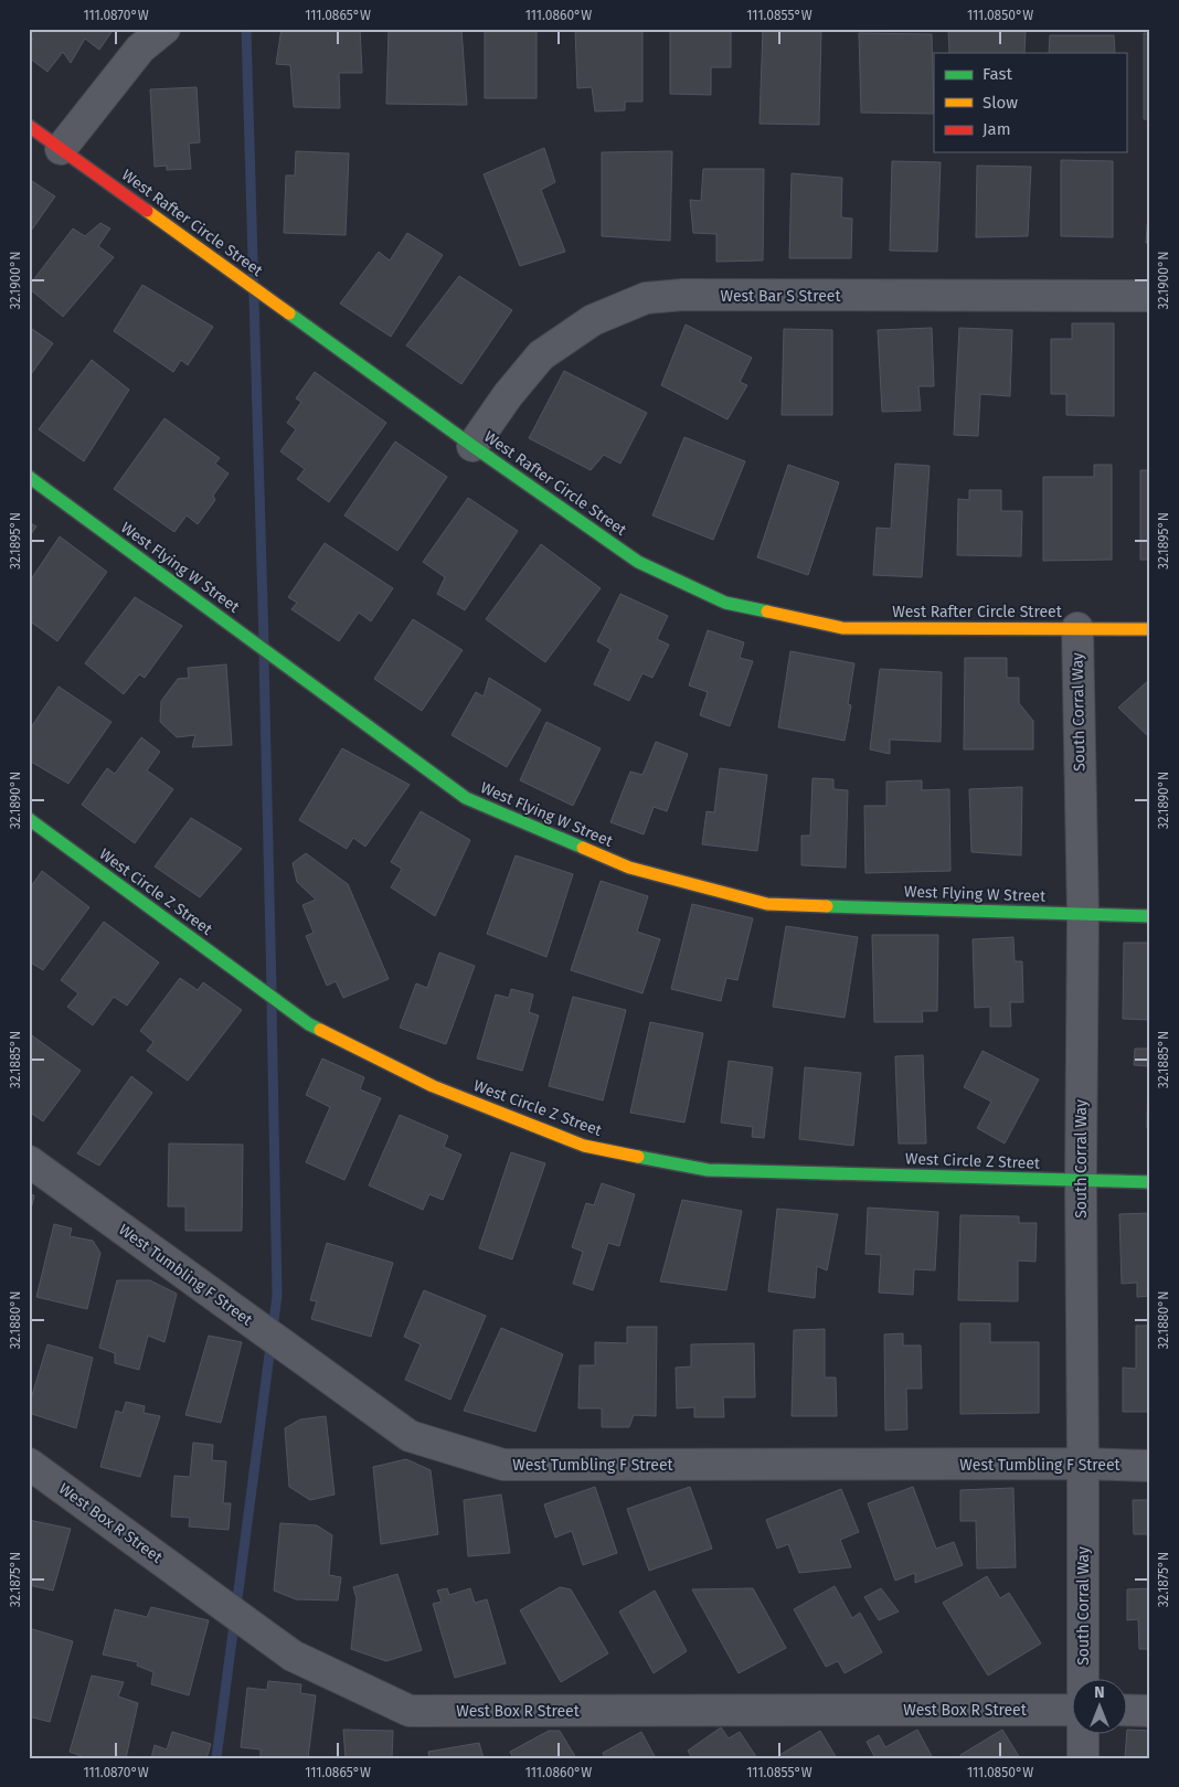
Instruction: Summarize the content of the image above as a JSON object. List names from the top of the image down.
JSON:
{
  "streets": {
    "street": [
      "West Rafter Circle Street",
      "West Bar S Street",
      "West Flying W Street",
      "South Corral Way",
      "West Circle Z Street",
      "West Tumbling F Street",
      "West Box R Street"
    ]
  },
  "crossings": [
    ["West Rafter Circle Street", "West Bar S Street"],
    ["West Rafter Circle Street", "South Corral Way"],
    ["West Flying W Street", "South Corral Way"],
    ["South Corral Way", "West Circle Z Street"],
    ["South Corral Way", "West Tumbling F Street"]
  ],
  "legend": ["Fast", "Slow", "Jam"],
  "north": "top",
  "coordinates": [
    "111.0870°W",
    "111.0865°W",
    "111.0860°W",
    "111.0855°W",
    "111.0850°W",
    "32.1900°N",
    "32.1895°N",
    "32.1890°N",
    "32.1885°N",
    "32.1880°N",
    "32.1875°N"
  ]
}
